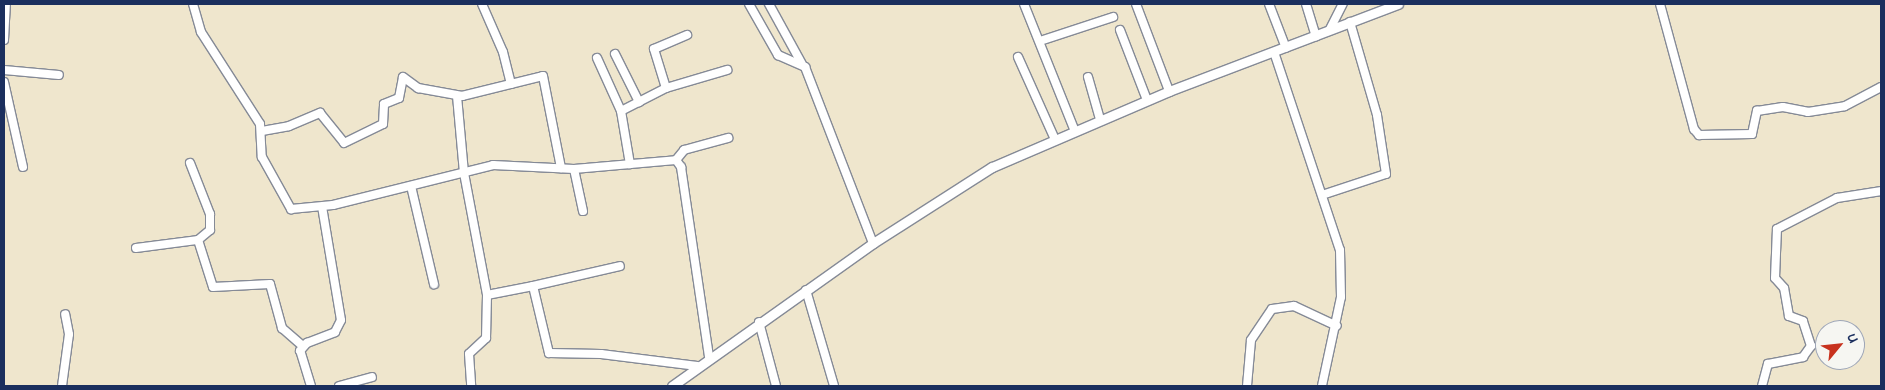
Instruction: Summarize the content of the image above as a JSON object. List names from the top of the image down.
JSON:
{
  "north": "top right"
}
